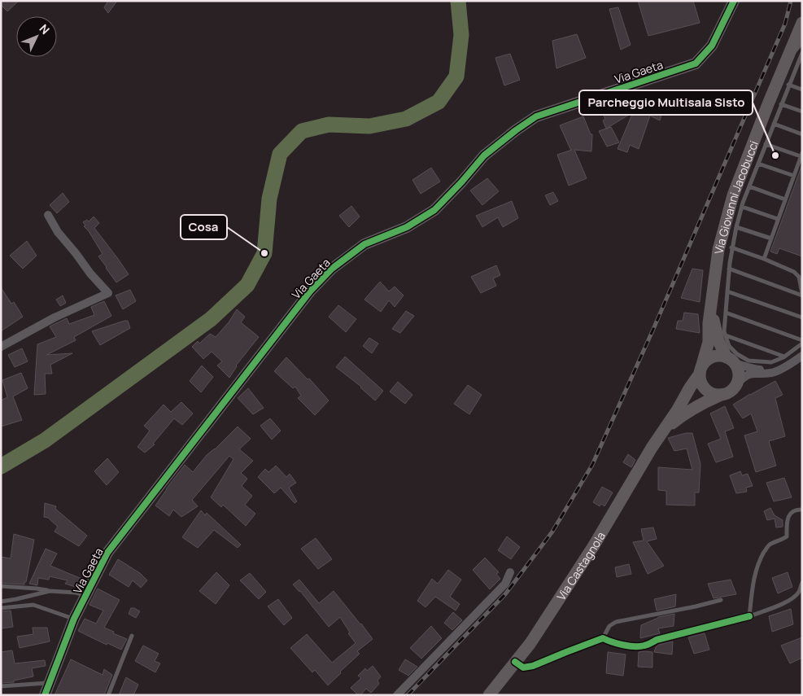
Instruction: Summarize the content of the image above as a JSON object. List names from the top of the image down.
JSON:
{
  "streets": {
    "main road": ["Via Giovanni Jacobucci", "Via Castagnola"],
    "street": ["Via Gaeta"]
  },
  "places": ["Parcheggio Multisala Sisto", "Cosa"],
  "north": "top right"
}
